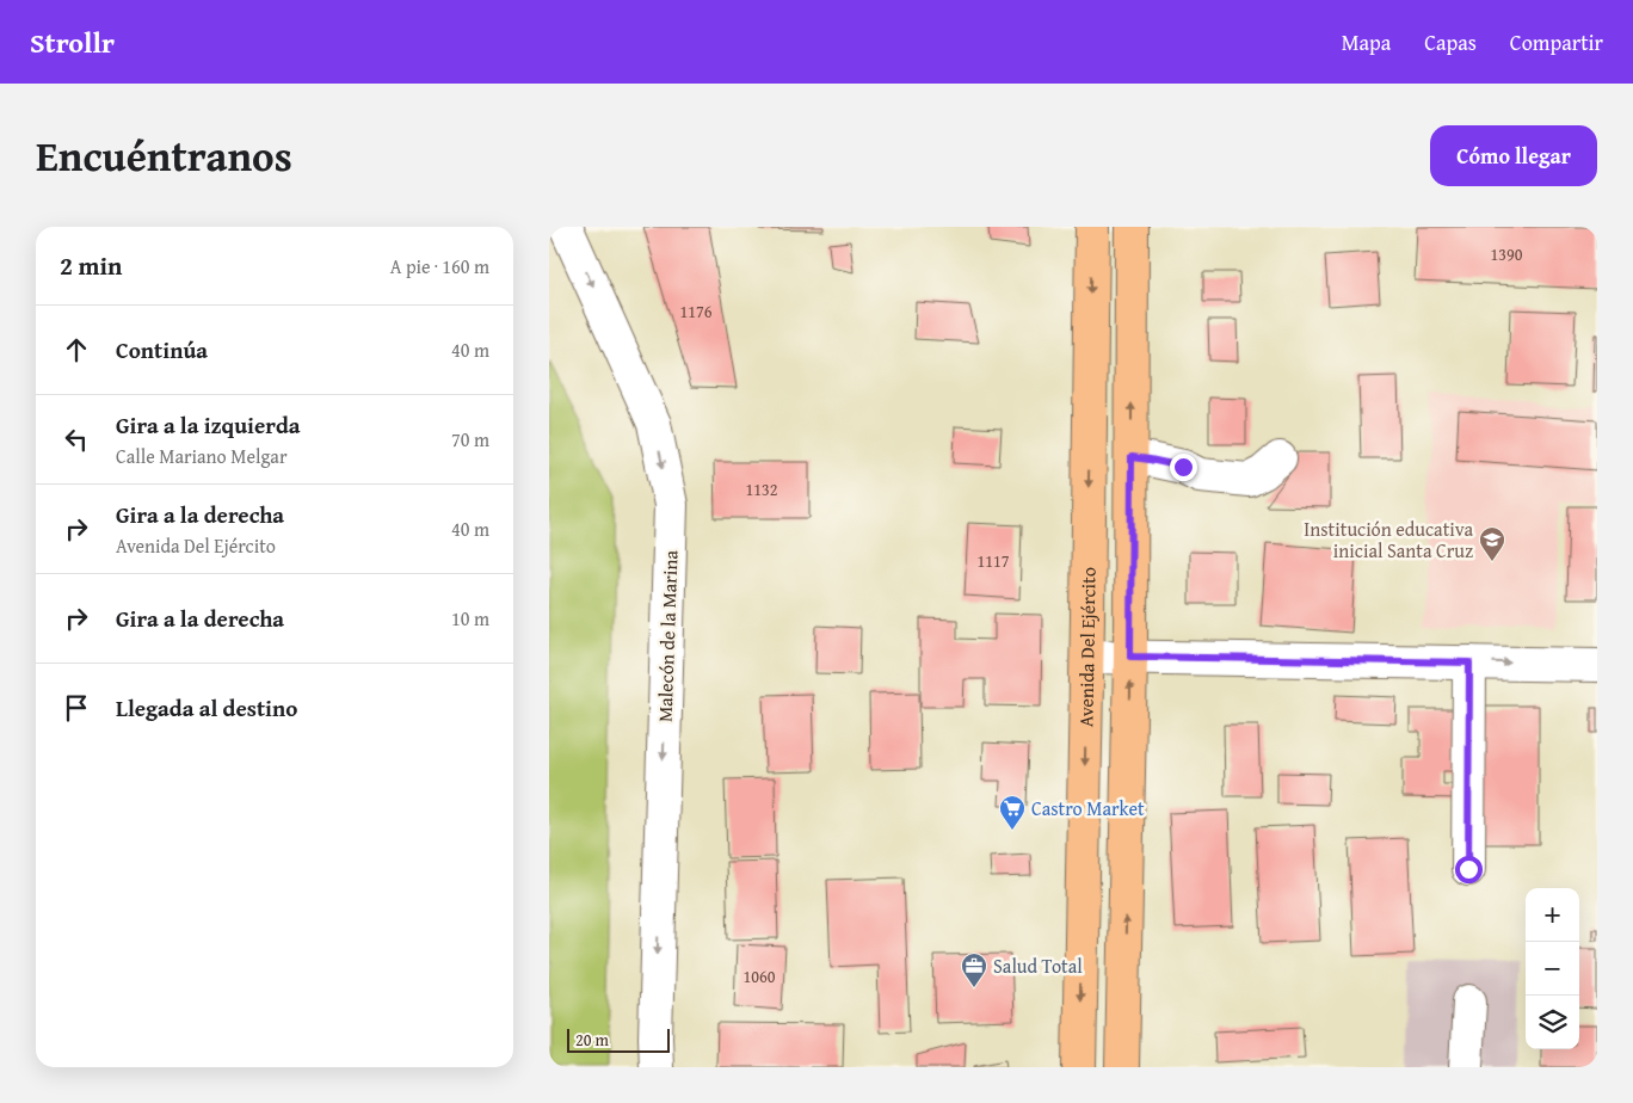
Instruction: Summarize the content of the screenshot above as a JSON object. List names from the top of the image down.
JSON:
{
  "streets": {
    "main road": ["Avenida Del Ejército"],
    "street": ["Malecón de la Marina"]
  },
  "one_way": ["Malecón de la Marina"],
  "places": {
    "school or university": ["Institución educativa inicial Santa Cruz"],
    "supermarket": ["Castro Market"],
    "office": ["Salud Total"]
  },
  "house_numbers": [
    "1390",
    "1176",
    "1132",
    "1117",
    "1060"
  ],
  "scale_bar": "20 m",
  "page": {
    "header": "Strollr",
    "nav": ["Mapa", "Capas", "Compartir"],
    "title": "Encuéntranos",
    "buttons": "Cómo llegar",
    "heading": ["2 min", "A pie · 160 m"],
    "list": [
      ["Continúa", "40 m"],
      ["Gira a la izquierda", "Calle Mariano Melgar", "70 m"],
      ["Gira a la derecha", "Avenida Del Ejército", "40 m"],
      ["Gira a la derecha", "10 m"],
      "Llegada al destino"
    ],
    "map_buttons": ["+", "−"],
    "scale": "20 m"
  }
}
